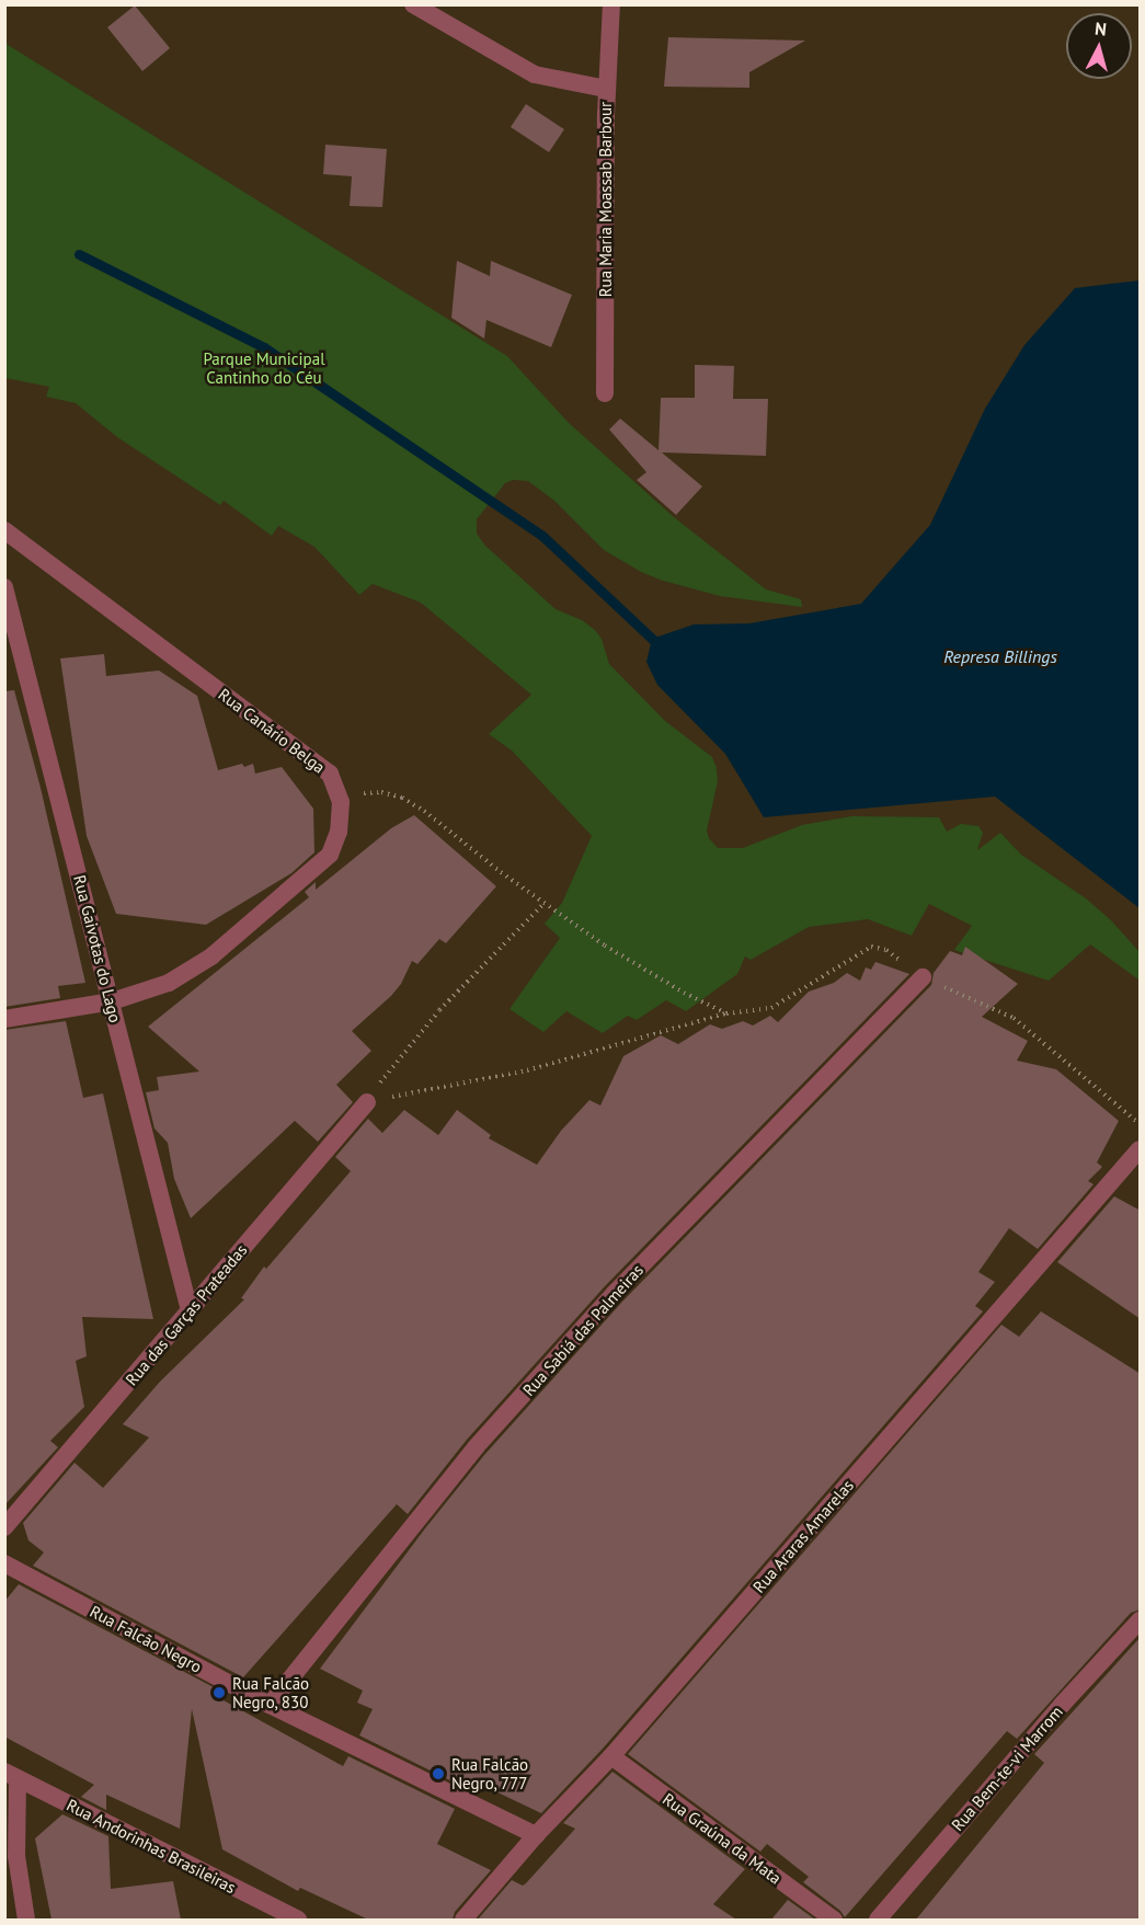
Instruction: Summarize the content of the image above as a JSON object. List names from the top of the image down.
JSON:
{
  "streets": {
    "street": [
      "Rua Maria Moassab Barbour",
      "Rua Canário Belga",
      "Rua Gaivotas do Lago",
      "Rua das Garças Prateadas",
      "Rua Sabiá das Palmeiras",
      "Rua Araras Amarelas",
      "Rua Falcão Negro",
      "Rua Bem-te-vi Marrom",
      "Rua Graúna da Mata",
      "Rua Andorinhas Brasileiras"
    ]
  },
  "crossings": [
    ["Rua Canário Belga", "Rua Gaivotas do Lago"],
    ["Rua Gaivotas do Lago", "Rua das Garças Prateadas"],
    ["Rua Sabiá das Palmeiras", "Rua Falcão Negro"],
    ["Rua Araras Amarelas", "Rua Falcão Negro"],
    ["Rua Araras Amarelas", "Rua Graúna da Mata"]
  ],
  "water": ["Represa Billings"],
  "parks": ["Parque Municipal Cantinho do Céu"],
  "places": ["Rua Falcão Negro, 830", "Rua Falcão Negro, 777"],
  "north": "top"
}
